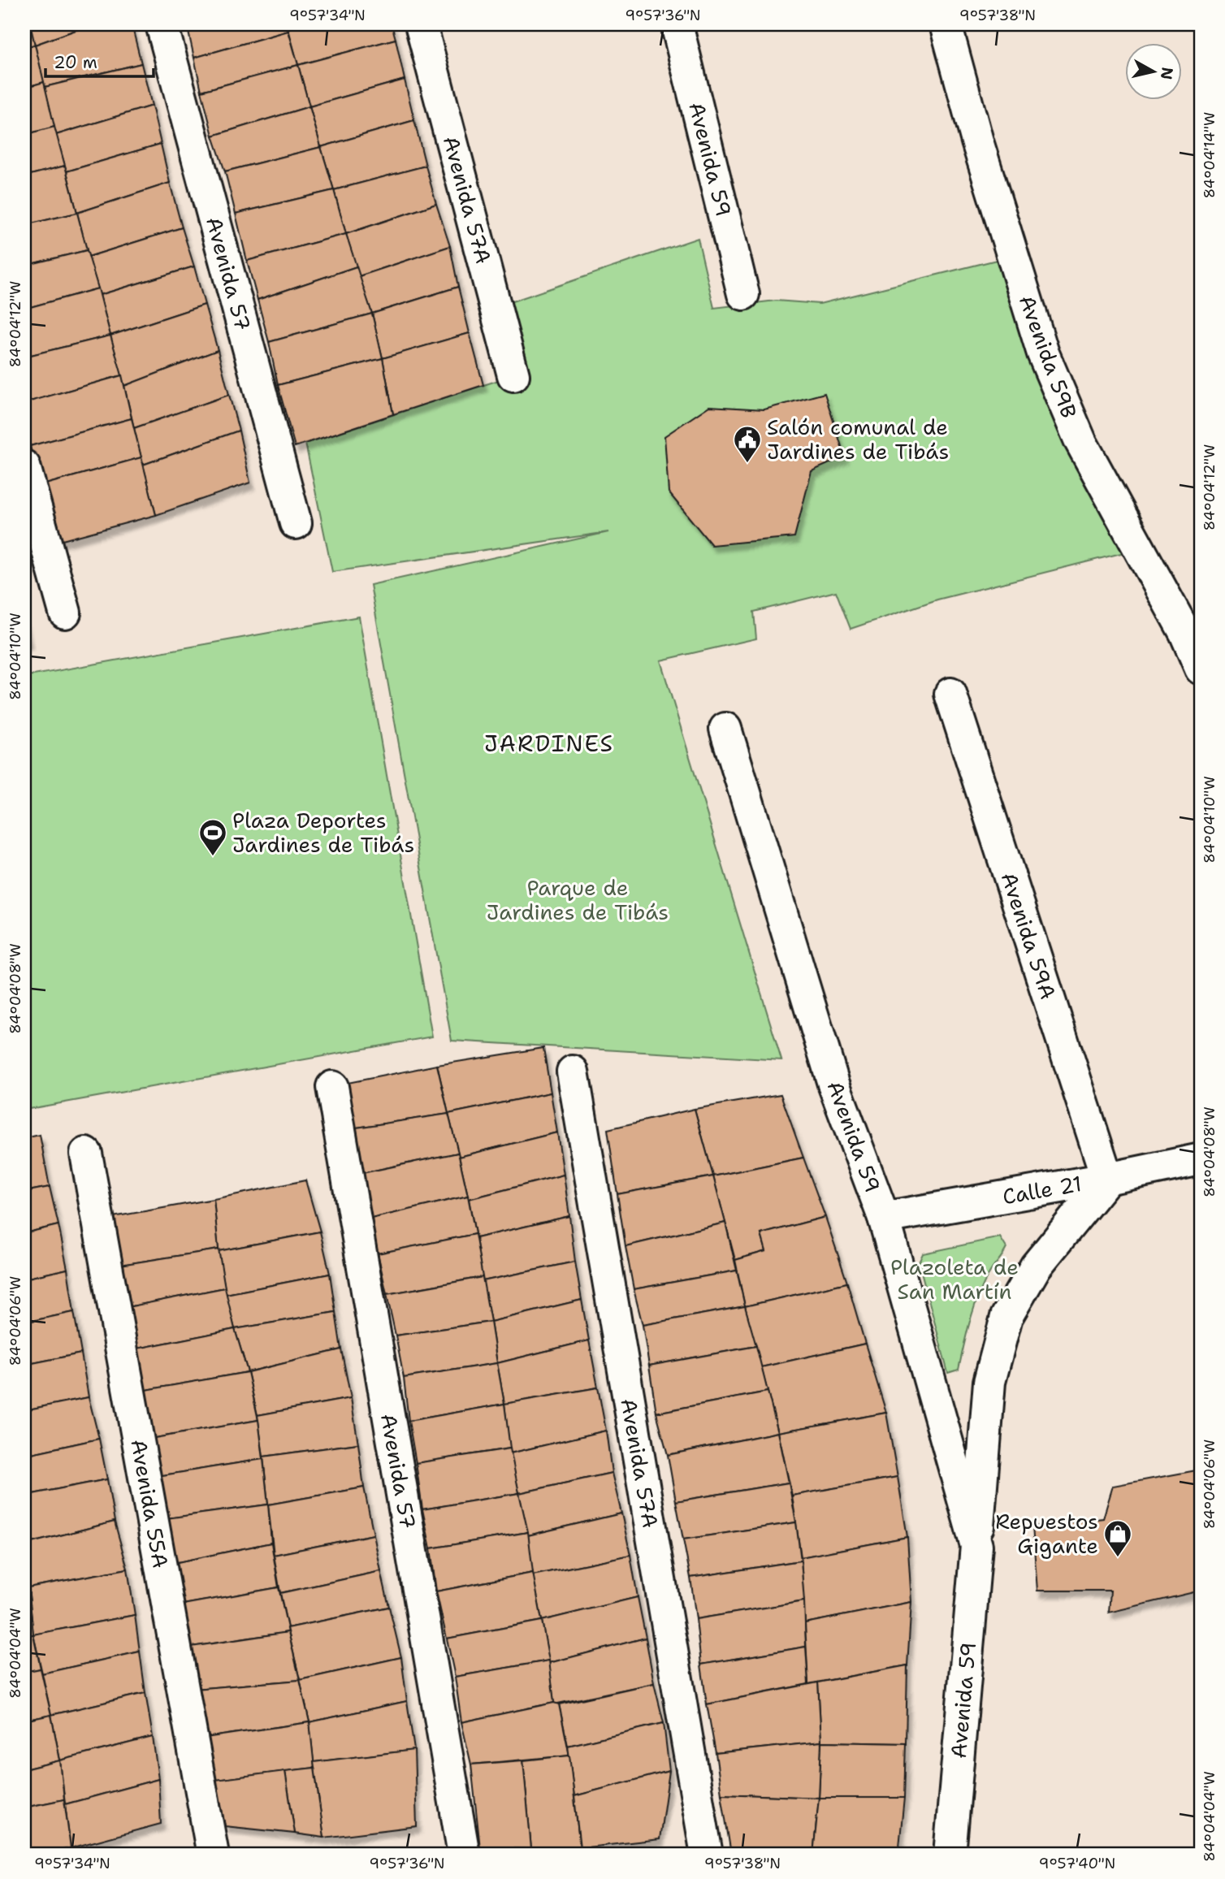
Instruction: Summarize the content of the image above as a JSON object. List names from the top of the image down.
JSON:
{
  "streets": {
    "street": [
      "Avenida 59",
      "Avenida 57A",
      "Avenida 57",
      "Avenida 59B",
      "Avenida 59A",
      "Calle 21",
      "Avenida 55A"
    ]
  },
  "crossings": [
    ["Avenida 59", "Avenida 59A"],
    ["Avenida 59", "Calle 21"],
    ["Avenida 59A", "Calle 21"]
  ],
  "districts": ["JARDINES"],
  "parks": ["Parque de Jardines de Tibás", "Plazoleta de San Martín"],
  "places": {
    "public building": ["Salón comunal de Jardines de Tibás"],
    "sports": ["Plaza Deportes Jardines de Tibás"],
    "shop": ["Repuestos Gigante"]
  },
  "scale_bar": "20 m",
  "north": "right",
  "coordinates": [
    "9°57'34\"N",
    "9°57'36\"N",
    "9°57'38\"N",
    "84°04'14\"W",
    "84°04'12\"W",
    "84°04'10\"W",
    "84°04'08\"W",
    "84°04'06\"W",
    "84°04'04\"W",
    "9°57'40\"N"
  ]
}
